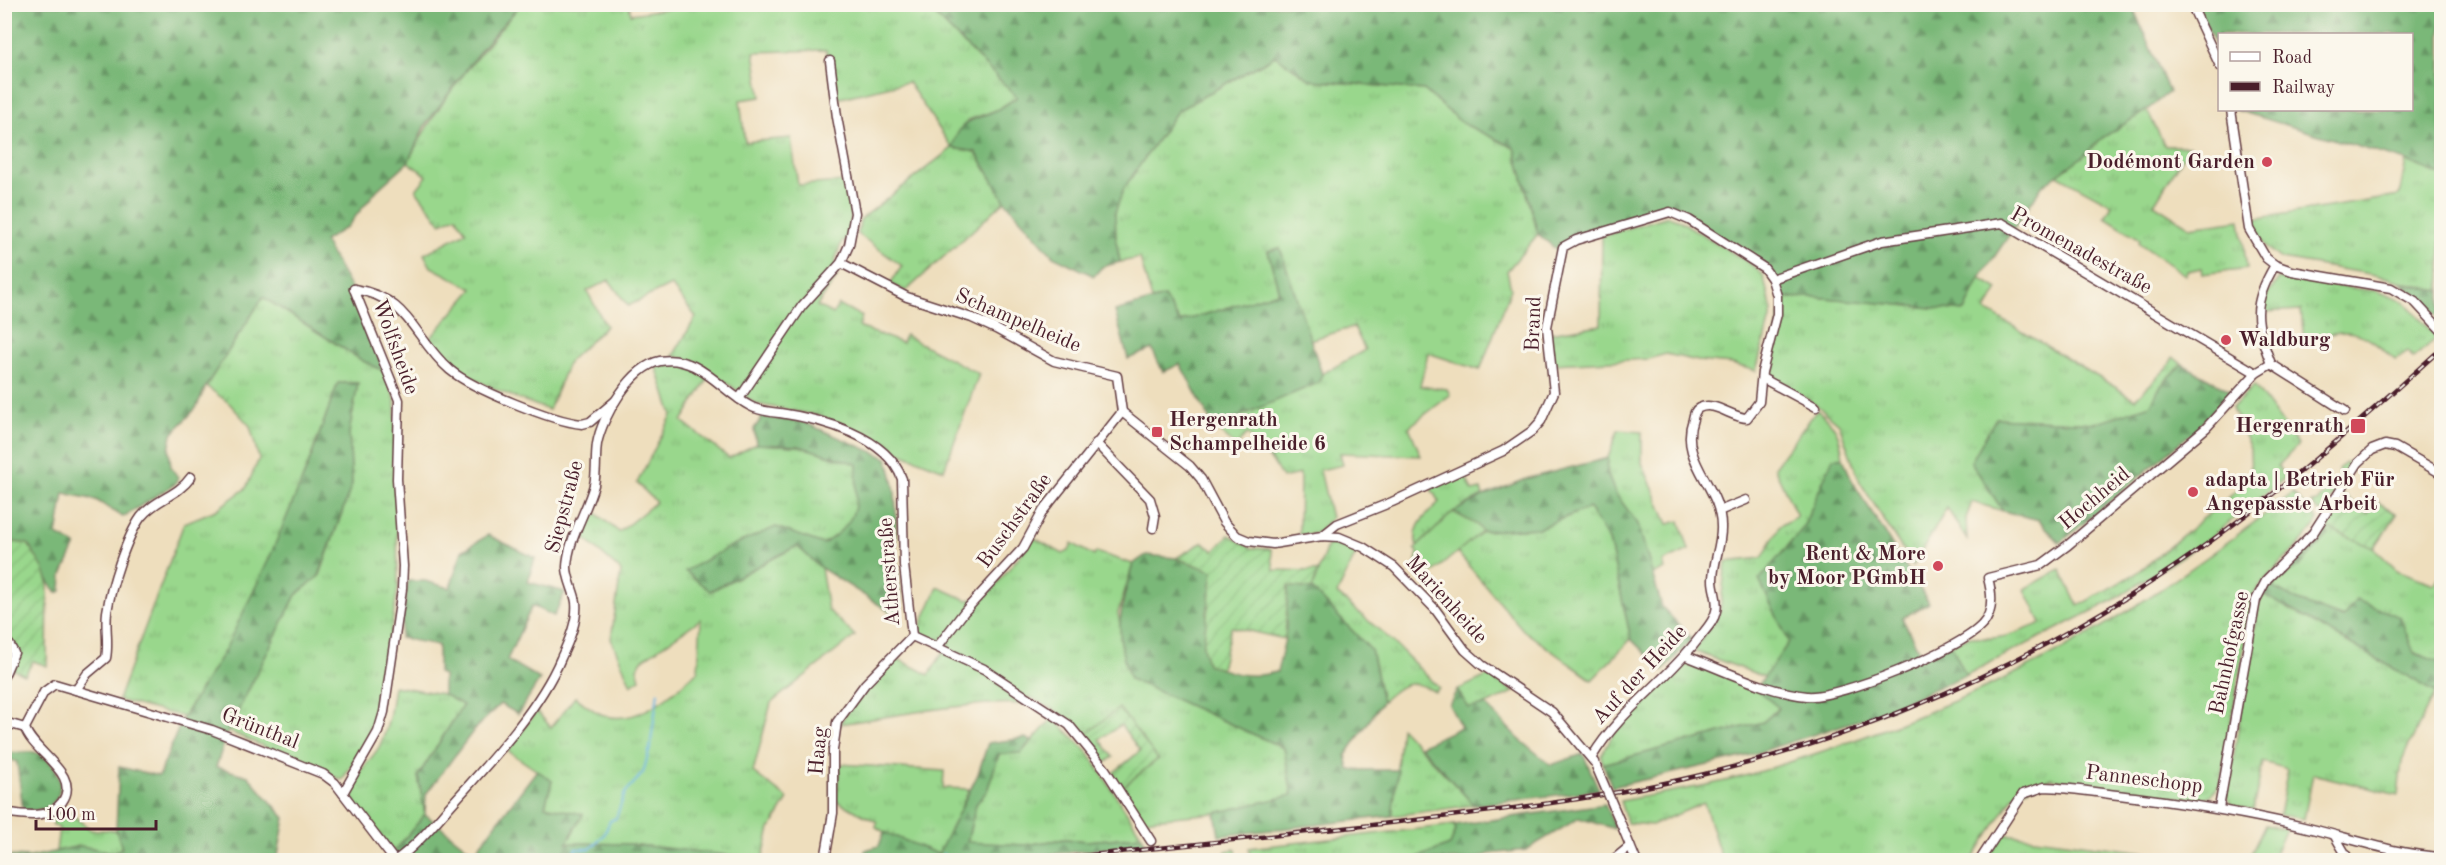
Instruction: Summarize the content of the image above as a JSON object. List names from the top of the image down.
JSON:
{
  "streets": {
    "street": [
      "Promenadestraße",
      "Schampelheide",
      "Brand",
      "Wolfsheide",
      "Hochheid",
      "Siepstraße",
      "Buschstraße",
      "Atherstraße",
      "Marienheide",
      "Bahnhofgasse",
      "Auf der Heide",
      "Grünthal",
      "Haag",
      "Panneschopp"
    ]
  },
  "crossings": [
    ["Promenadestraße", "Brand"],
    ["Promenadestraße", "Hochheid"],
    ["Promenadestraße", "Auf der Heide"],
    ["Schampelheide", "Buschstraße"],
    ["Schampelheide", "Marienheide"],
    ["Brand", "Marienheide"],
    ["Brand", "Auf der Heide"],
    ["Wolfsheide", "Siepstraße"],
    ["Wolfsheide", "Grünthal"],
    ["Hochheid", "Auf der Heide"],
    ["Siepstraße", "Atherstraße"],
    ["Siepstraße", "Grünthal"],
    ["Buschstraße", "Atherstraße"],
    ["Buschstraße", "Marienheide"],
    ["Atherstraße", "Haag"],
    ["Marienheide", "Auf der Heide"],
    ["Bahnhofgasse", "Panneschopp"]
  ],
  "places": {
    "other": [
      "Dodémont Garden",
      "Waldburg",
      "adapta | Betrieb Für Angepasste Arbeit",
      "Rent & More by Moor PGmbH"
    ],
    "transit": ["Hergenrath", "Hergenrath Schampelheide 6"]
  },
  "legend": ["Road", "Railway"],
  "scale_bar": "100 m"
}
